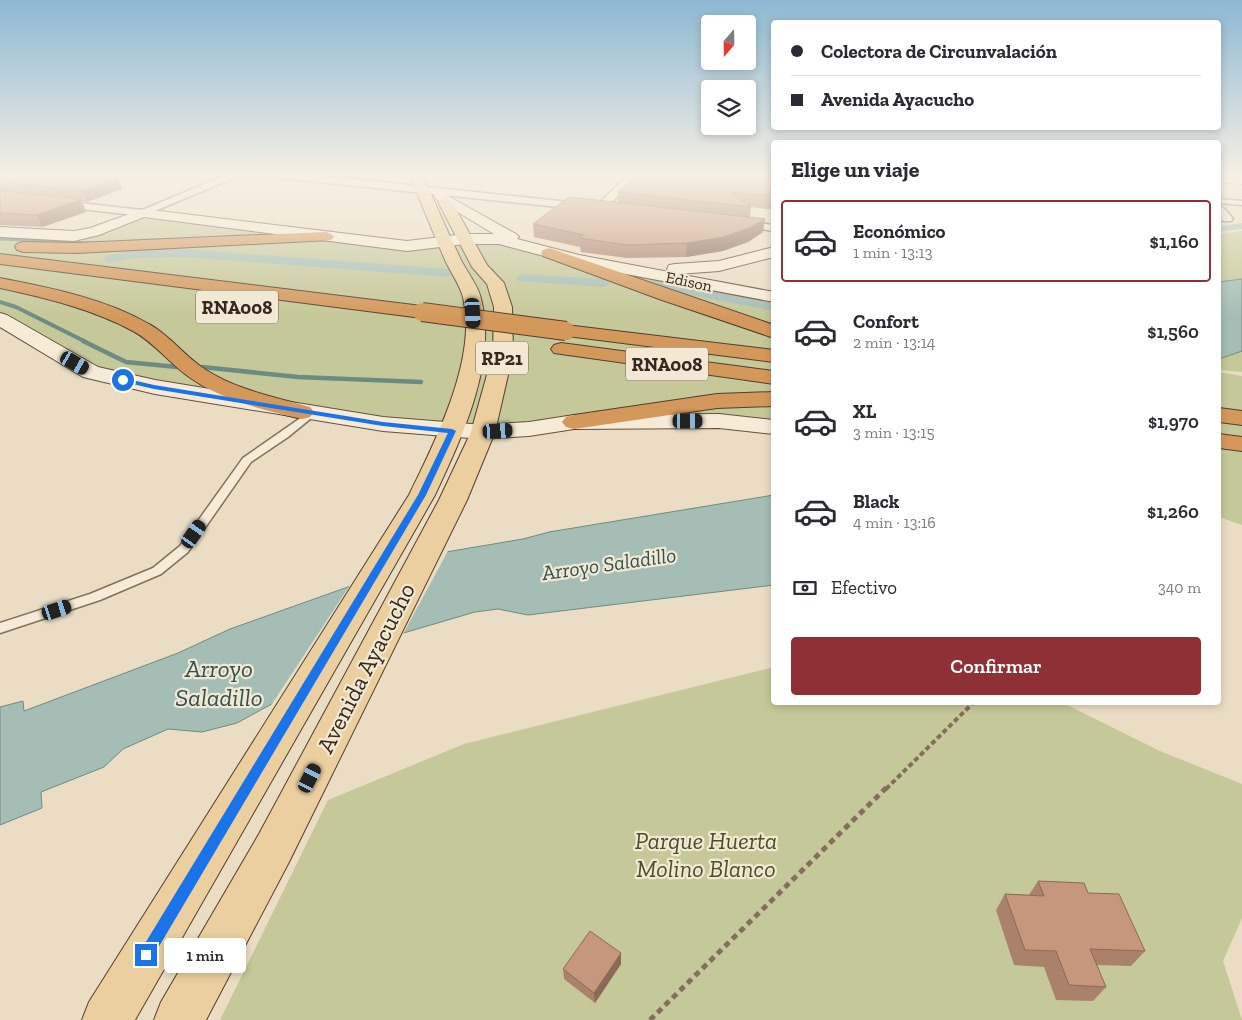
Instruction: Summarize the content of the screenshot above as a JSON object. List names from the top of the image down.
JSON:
{
  "streets": {
    "highway": ["RNA008"],
    "main road": ["Edison", "RP21", "Avenida Ayacucho"]
  },
  "water": ["Arroyo Saladillo"],
  "parks": ["Parque Huerta Molino Blanco"],
  "north": "bottom",
  "page": {
    "banner": ["Colectora de Circunvalación", "Avenida Ayacucho"],
    "heading": "Elige un viaje",
    "list": [
      {
        "name": "Económico",
        "note": "1 min · 13:13",
        "value": "$1,160"
      },
      {
        "name": "Confort",
        "note": "2 min · 13:14",
        "value": "$1,560"
      },
      {
        "name": "XL",
        "note": "3 min · 13:15",
        "value": "$1,970"
      },
      {
        "name": "Black",
        "note": "4 min · 13:16",
        "value": "$1,260"
      }
    ],
    "pay": ["Efectivo", "340 m"],
    "buttons": "Confirmar",
    "bubble": "1 min"
  }
}
